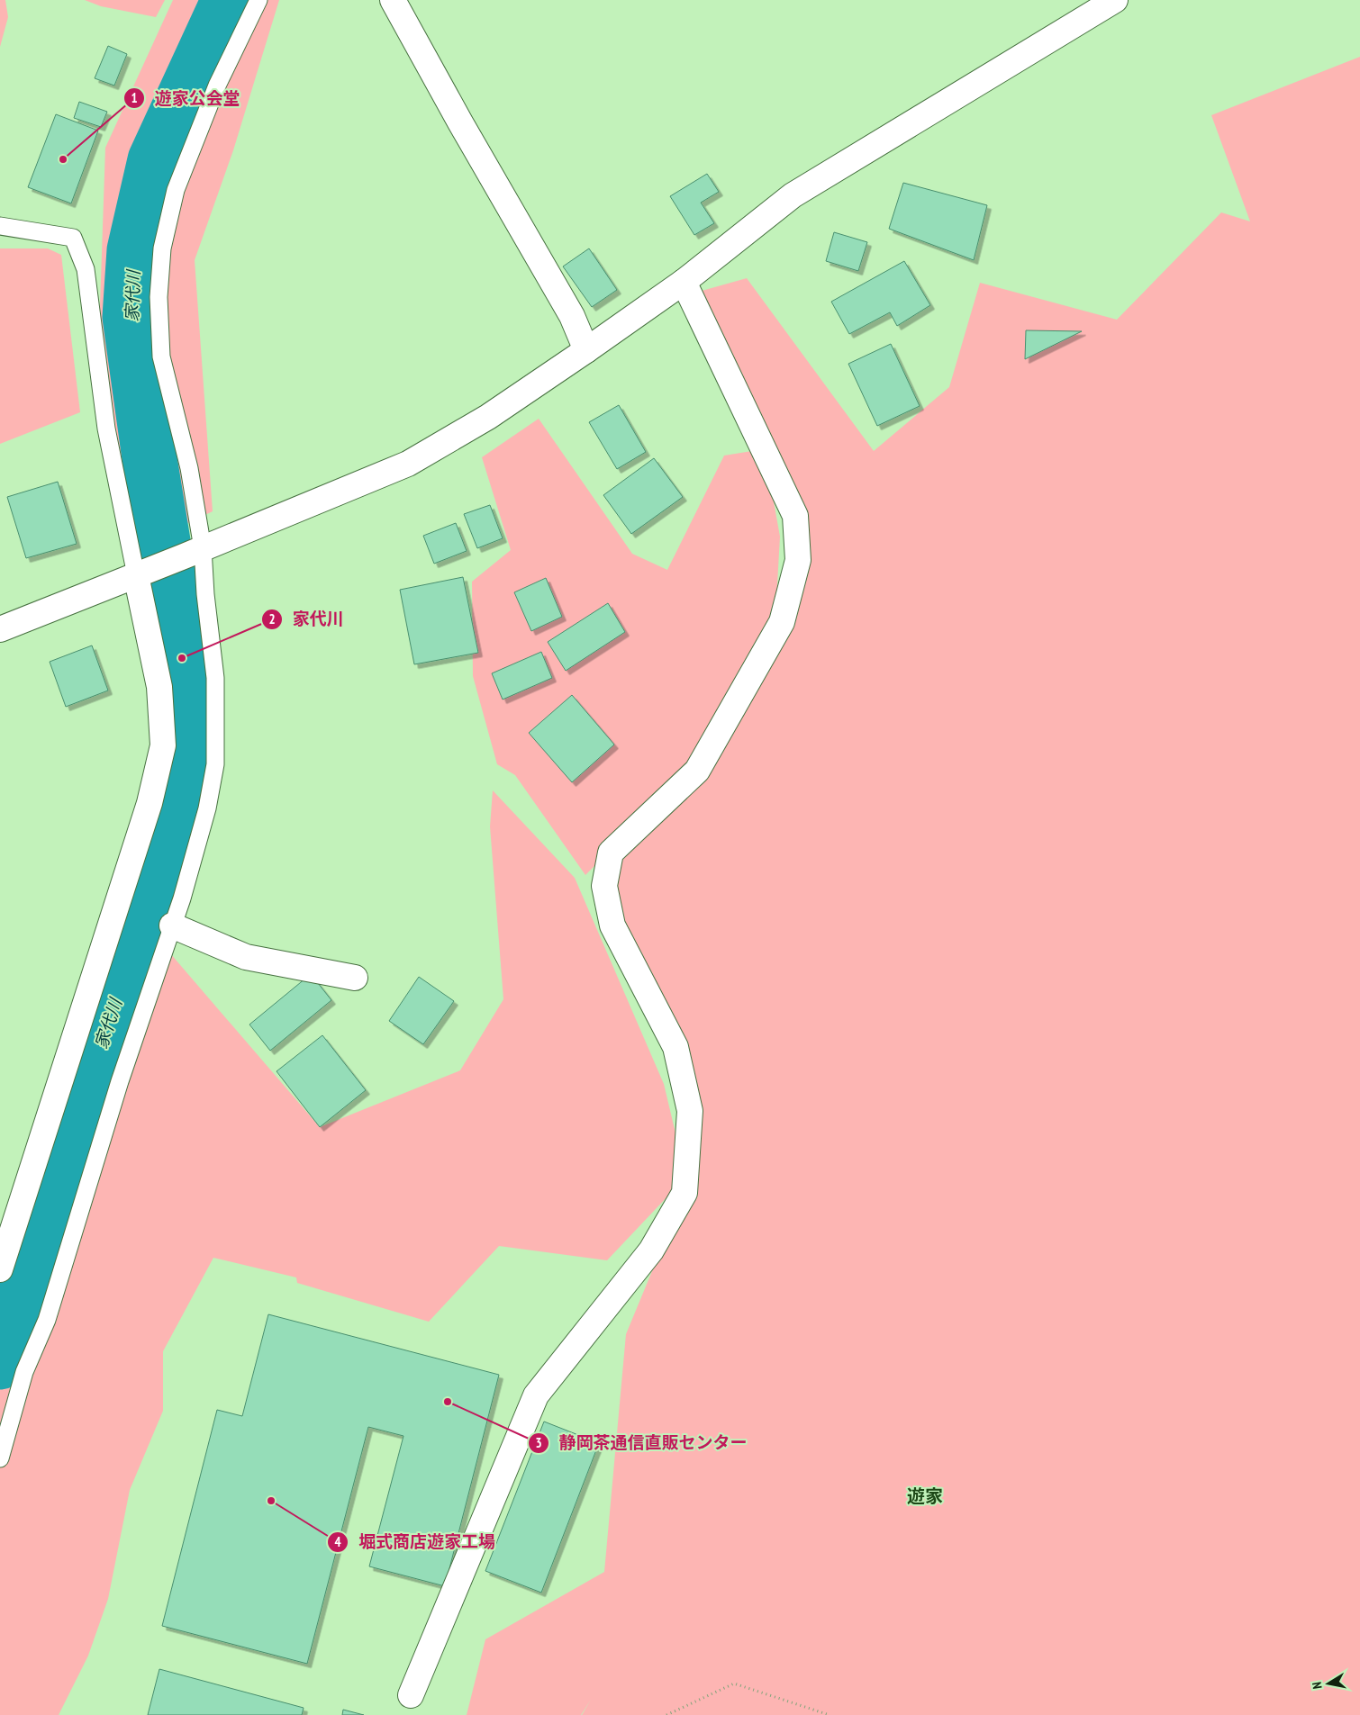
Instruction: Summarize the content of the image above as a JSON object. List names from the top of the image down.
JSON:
{
  "districts": ["遊家"],
  "water": ["家代川"],
  "places": [
    "遊家公会堂",
    "家代川",
    "静岡茶通信直販センター",
    "堀式商店遊家工場"
  ],
  "north": "left"
}
